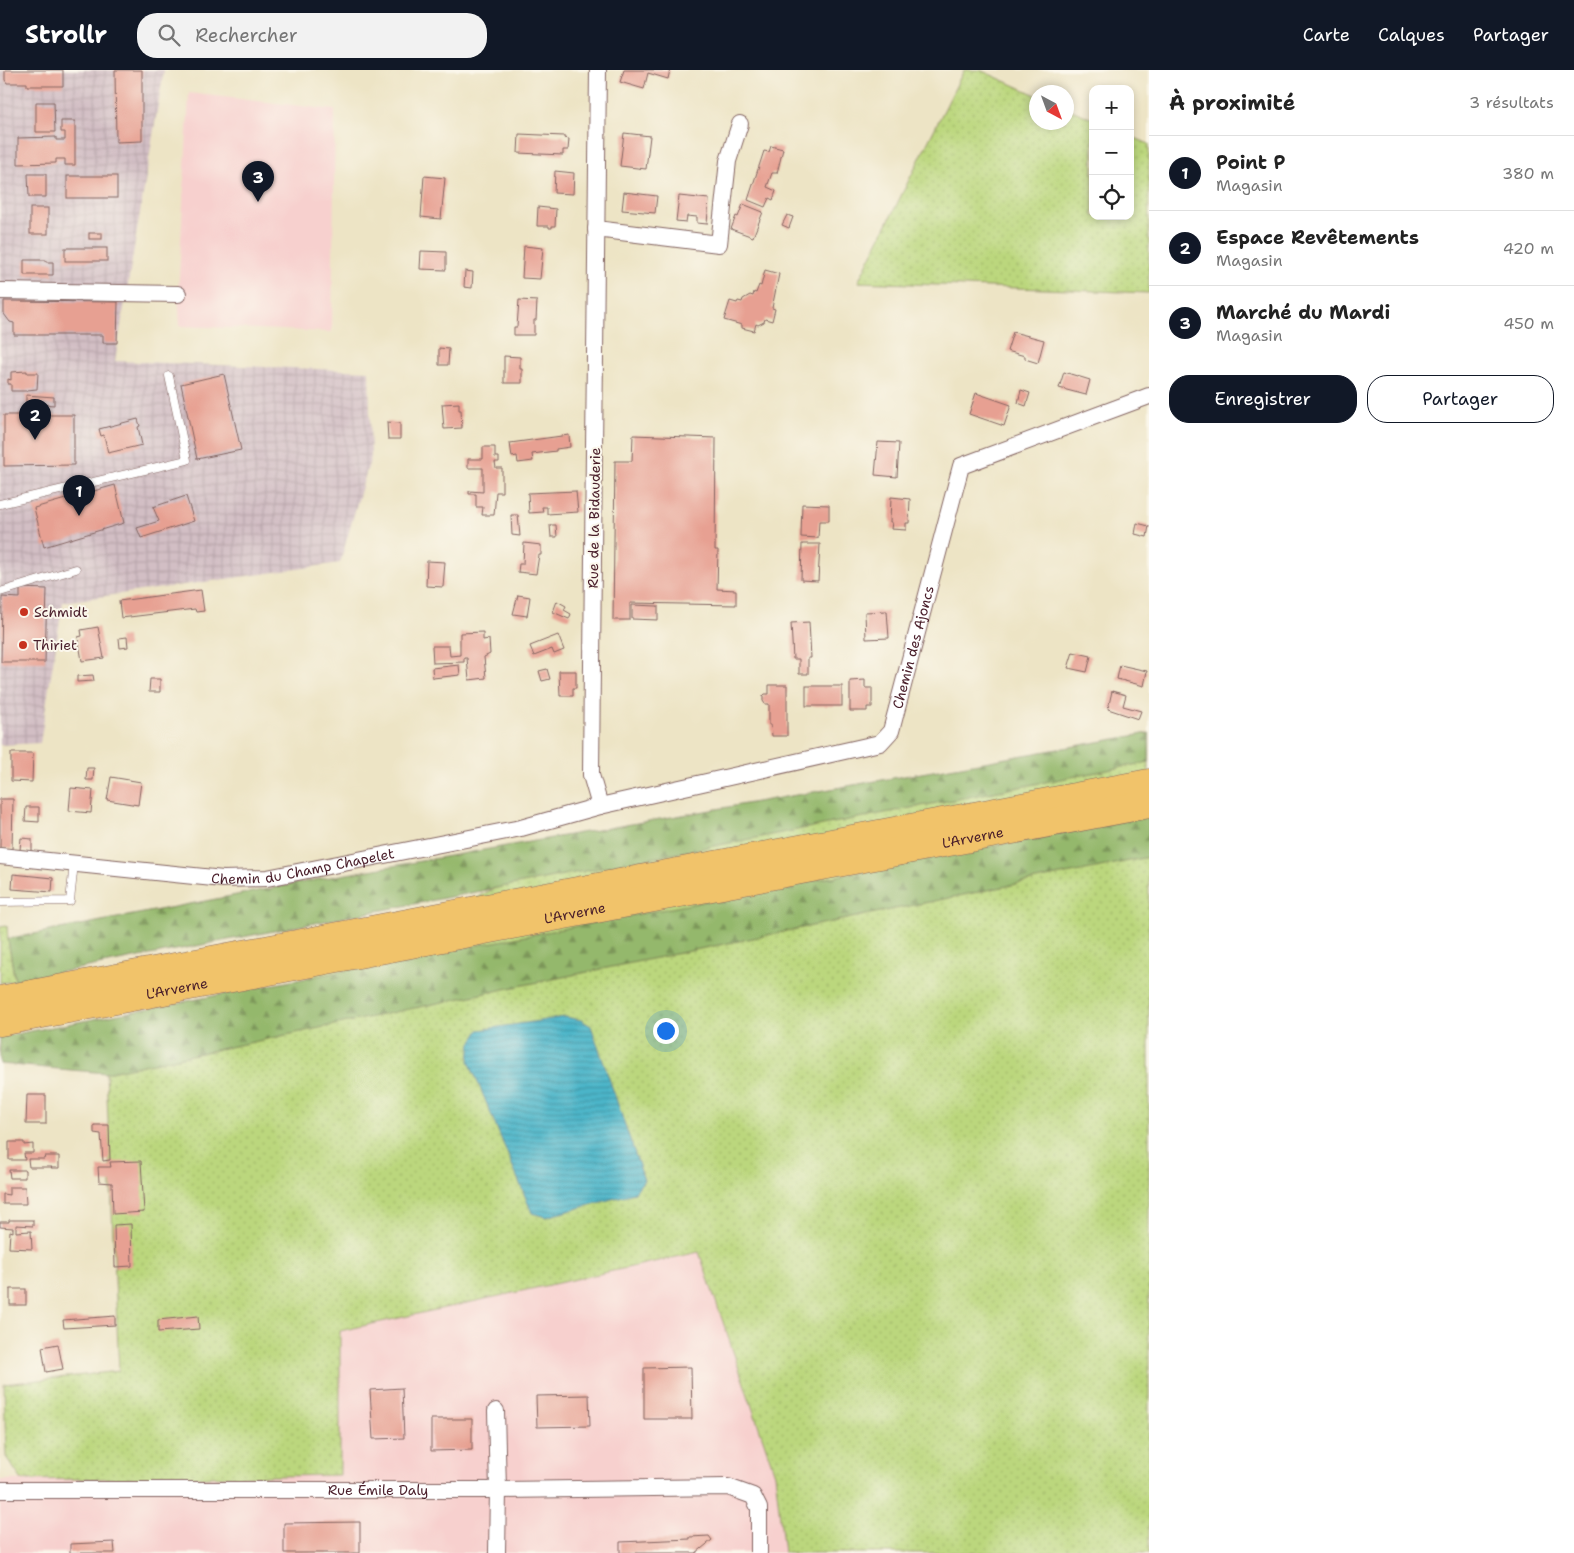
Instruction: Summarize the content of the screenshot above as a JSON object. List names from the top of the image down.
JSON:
{
  "streets": {
    "highway": ["L'Arverne"],
    "street": [
      "Rue de la Bidauderie",
      "Chemin des Ajoncs",
      "Chemin du Champ Chapelet",
      "Rue Émile Daly"
    ]
  },
  "crossings": [
    ["Rue de la Bidauderie", "Chemin des Ajoncs"],
    ["Rue de la Bidauderie", "Chemin du Champ Chapelet"],
    ["Chemin des Ajoncs", "Chemin du Champ Chapelet"]
  ],
  "places": ["Schmidt", "Thiriet"],
  "north": "bottom right",
  "page": {
    "header": "Strollr",
    "search": "Rechercher",
    "nav": ["Carte", "Calques", "Partager"],
    "heading": ["À proximité", "3 résultats"],
    "map_buttons": ["+", "−"],
    "list": [
      {
        "mark": "1",
        "name": "Point P",
        "note": "Magasin",
        "value": "380 m"
      },
      {
        "mark": "2",
        "name": "Espace Revêtements",
        "note": "Magasin",
        "value": "420 m"
      },
      {
        "mark": "3",
        "name": "Marché du Mardi",
        "note": "Magasin",
        "value": "450 m"
      }
    ],
    "pins": ["3", "2", "1"],
    "buttons": ["Enregistrer", "Partager"]
  }
}
